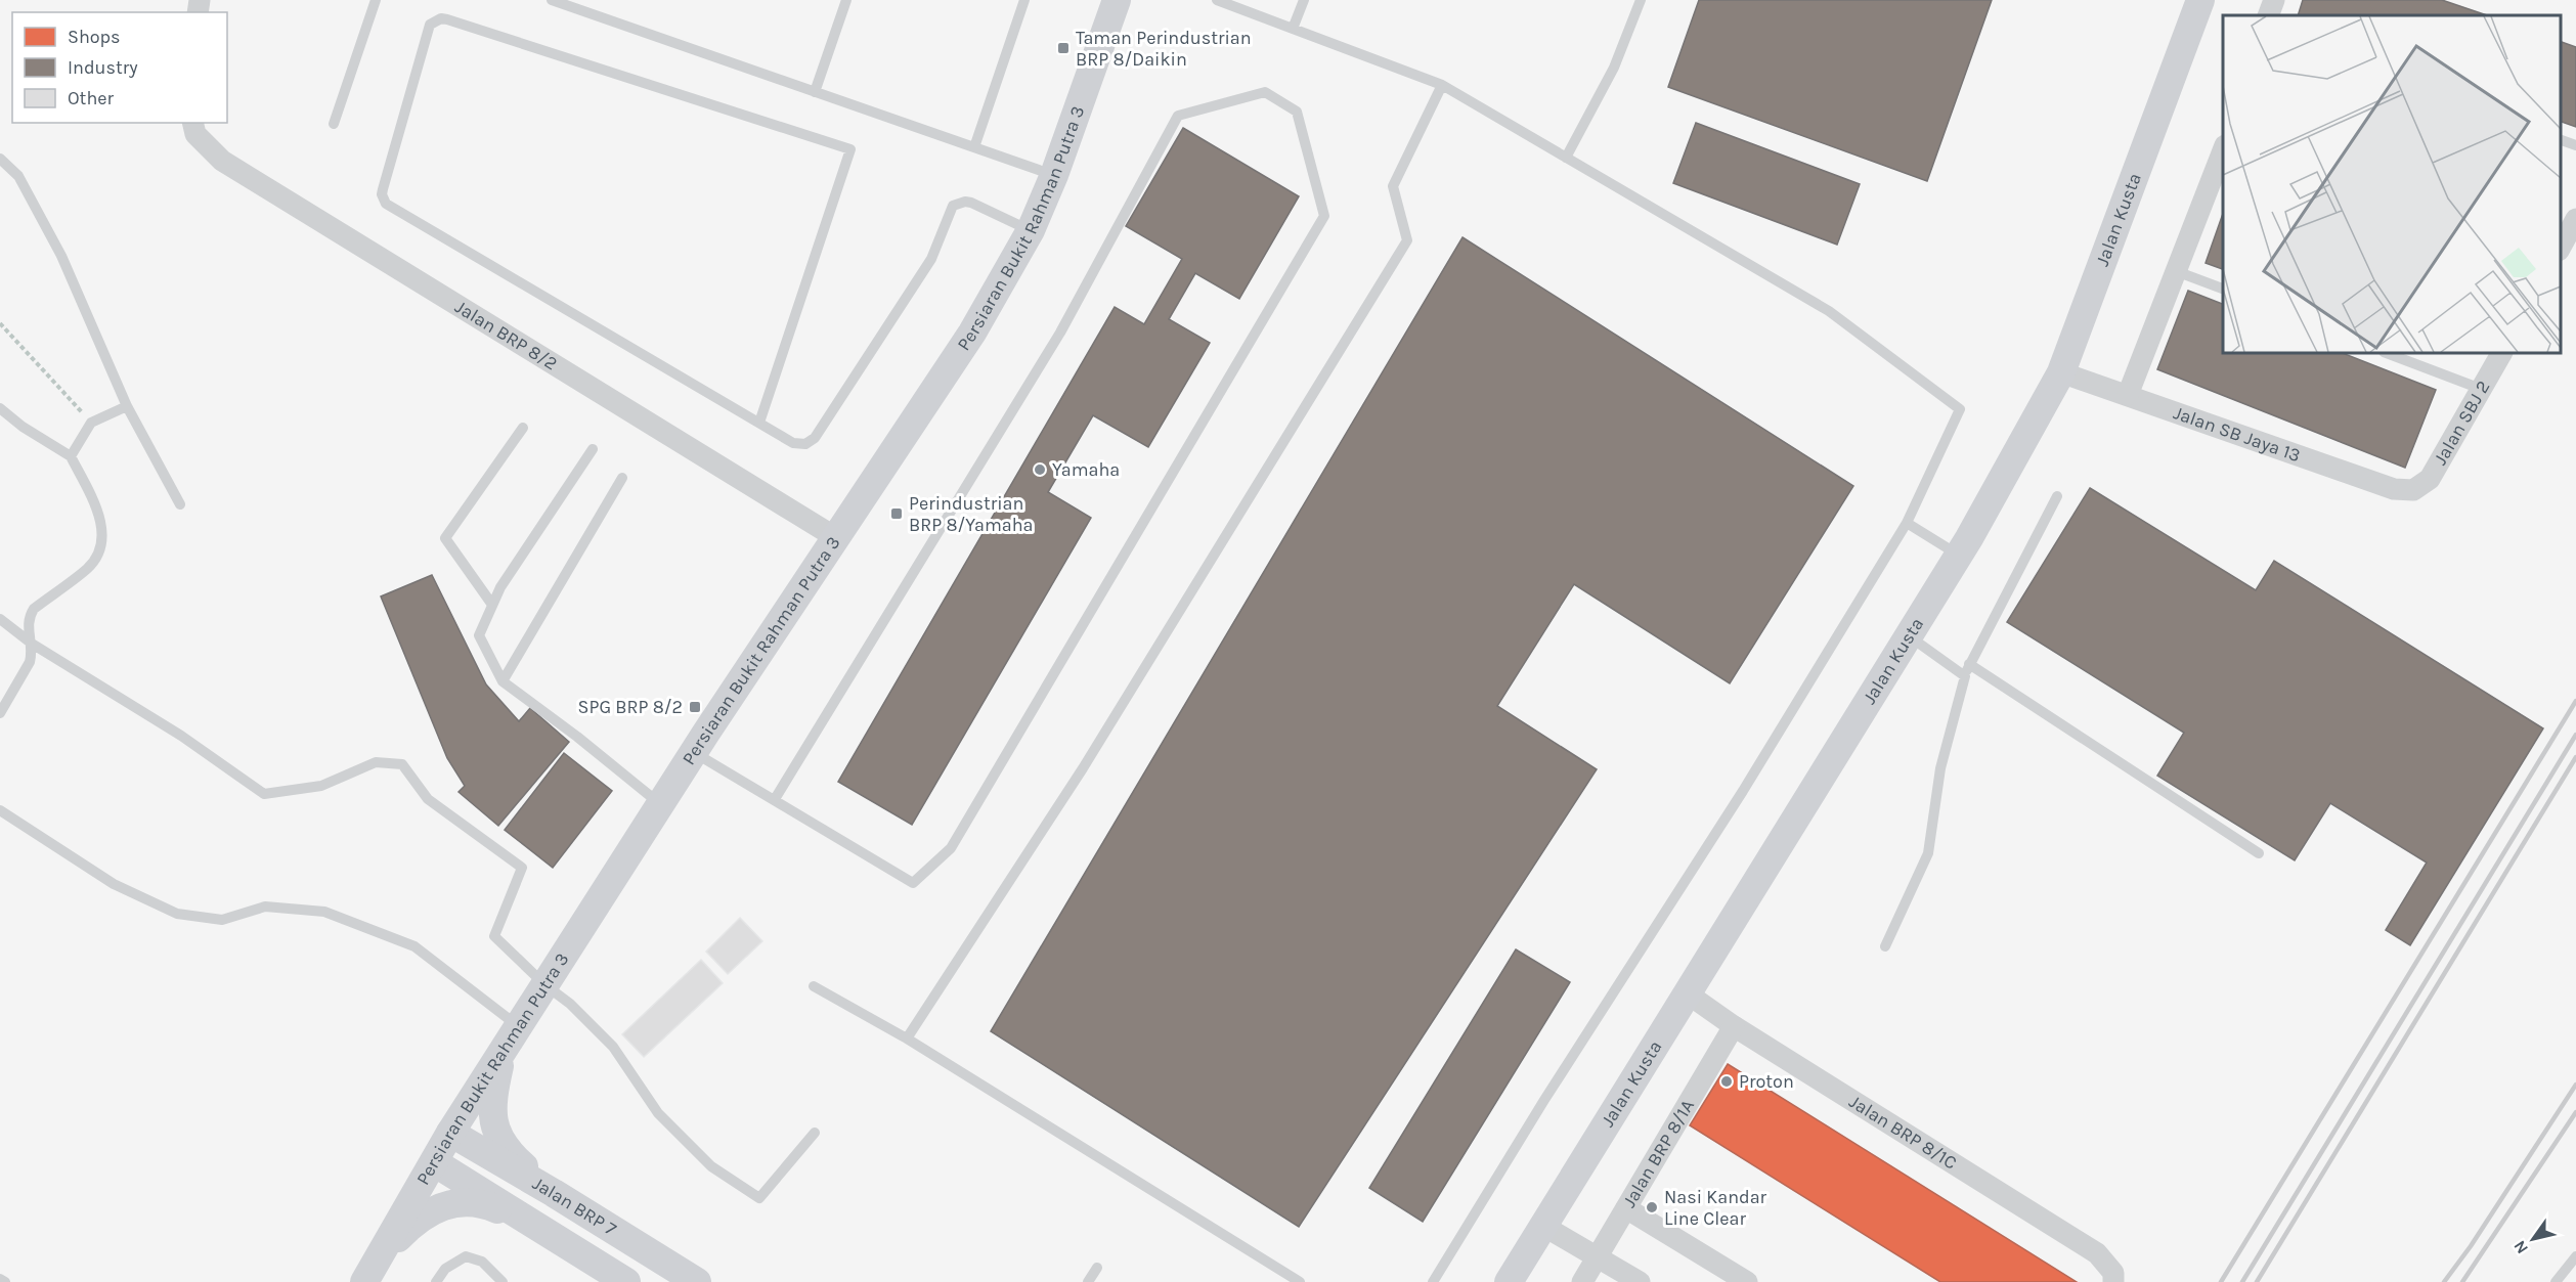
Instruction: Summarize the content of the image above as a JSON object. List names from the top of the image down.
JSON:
{
  "streets": {
    "main road": ["Jalan Kusta", "Persiaran Bukit Rahman Putra 3", "Jalan BRP 7"],
    "street": [
      "Jalan BRP 8/2",
      "Jalan SBJ 2",
      "Jalan SB Jaya 13",
      "Jalan BRP 8/1C",
      "Jalan BRP 8/1A"
    ]
  },
  "crossings": [
    ["Jalan Kusta", "Jalan SB Jaya 13"],
    ["Jalan Kusta", "Jalan BRP 8/1C"],
    ["Persiaran Bukit Rahman Putra 3", "Jalan BRP 8/2"],
    ["Persiaran Bukit Rahman Putra 3", "Jalan BRP 7"],
    ["Jalan SBJ 2", "Jalan SB Jaya 13"],
    ["Jalan BRP 8/1C", "Jalan BRP 8/1A"]
  ],
  "places": {
    "transit": ["Taman Perindustrian BRP 8/Daikin", "Perindustrian BRP 8/Yamaha", "SPG BRP 8/2"],
    "other": ["Yamaha", "Proton", "Nasi Kandar Line Clear"]
  },
  "legend": ["Shops", "Industry", "Other"],
  "north": "bottom left"
}
